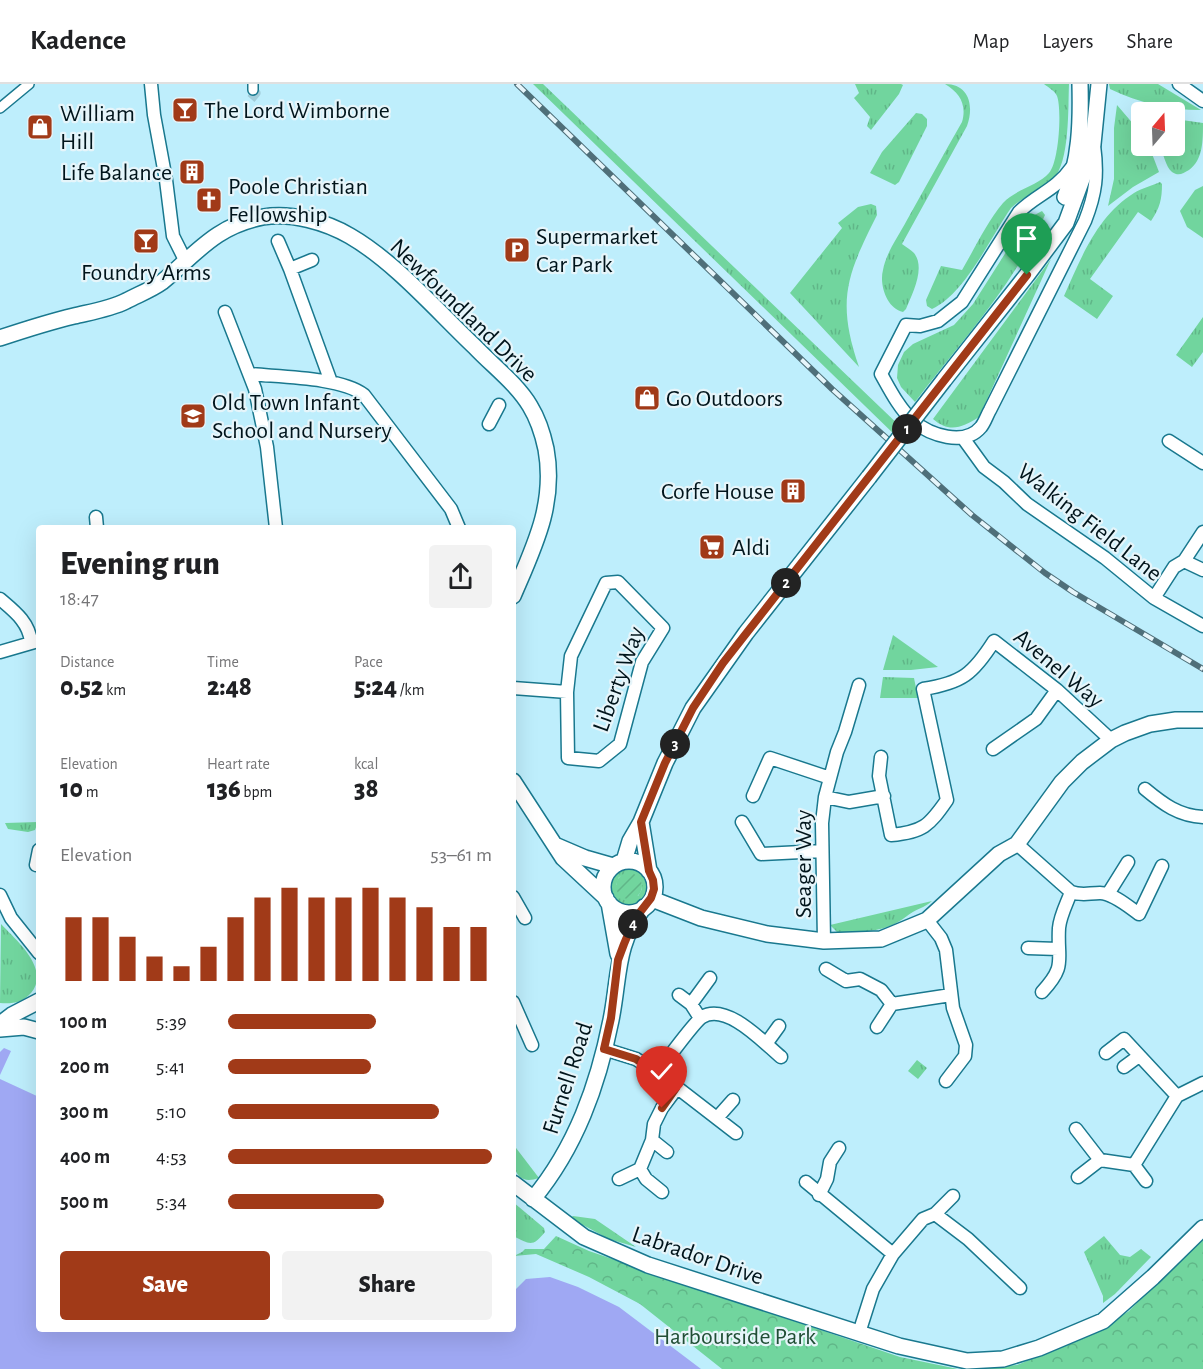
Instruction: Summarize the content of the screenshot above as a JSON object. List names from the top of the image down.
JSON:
{
  "streets": {
    "street": [
      "Newfoundland Drive",
      "Walking Field Lane",
      "Avenel Way",
      "Liberty Way",
      "Seager Way",
      "Furnell Road",
      "Labrador Drive"
    ]
  },
  "crossings": [
    ["Furnell Road", "Labrador Drive"]
  ],
  "parks": ["Harbourside Park"],
  "places": {
    "bar": ["The Lord Wimborne", "Foundry Arms"],
    "shop": ["William Hill", "Go Outdoors"],
    "building": ["Life Balance", "Corfe House"],
    "church": ["Poole Christian Fellowship"],
    "parking": ["Supermarket Car Park"],
    "school or university": ["Old Town Infant School and Nursery"],
    "supermarket": ["Aldi"]
  },
  "north": "top",
  "page": {
    "header": "Kadence",
    "nav": ["Map", "Layers", "Share"],
    "pins": [
      "1",
      "2",
      "3",
      "4"
    ],
    "heading": ["Evening run", "18:47"],
    "stats": [
      ["Distance", "0.52 km"],
      ["Time", "2:48"],
      ["Pace", "5:24 /km"],
      ["Elevation", "10 m"],
      ["Heart rate", "136 bpm"],
      ["kcal", "38"]
    ],
    "chart": ["Elevation", "53–61 m"],
    "list": [
      {
        "name": "100 m",
        "note": "5:39"
      },
      {
        "name": "200 m",
        "note": "5:41"
      },
      {
        "name": "300 m",
        "note": "5:10"
      },
      {
        "name": "400 m",
        "note": "4:53"
      },
      {
        "name": "500 m",
        "note": "5:34"
      }
    ],
    "buttons": ["Save", "Share"]
  }
}
